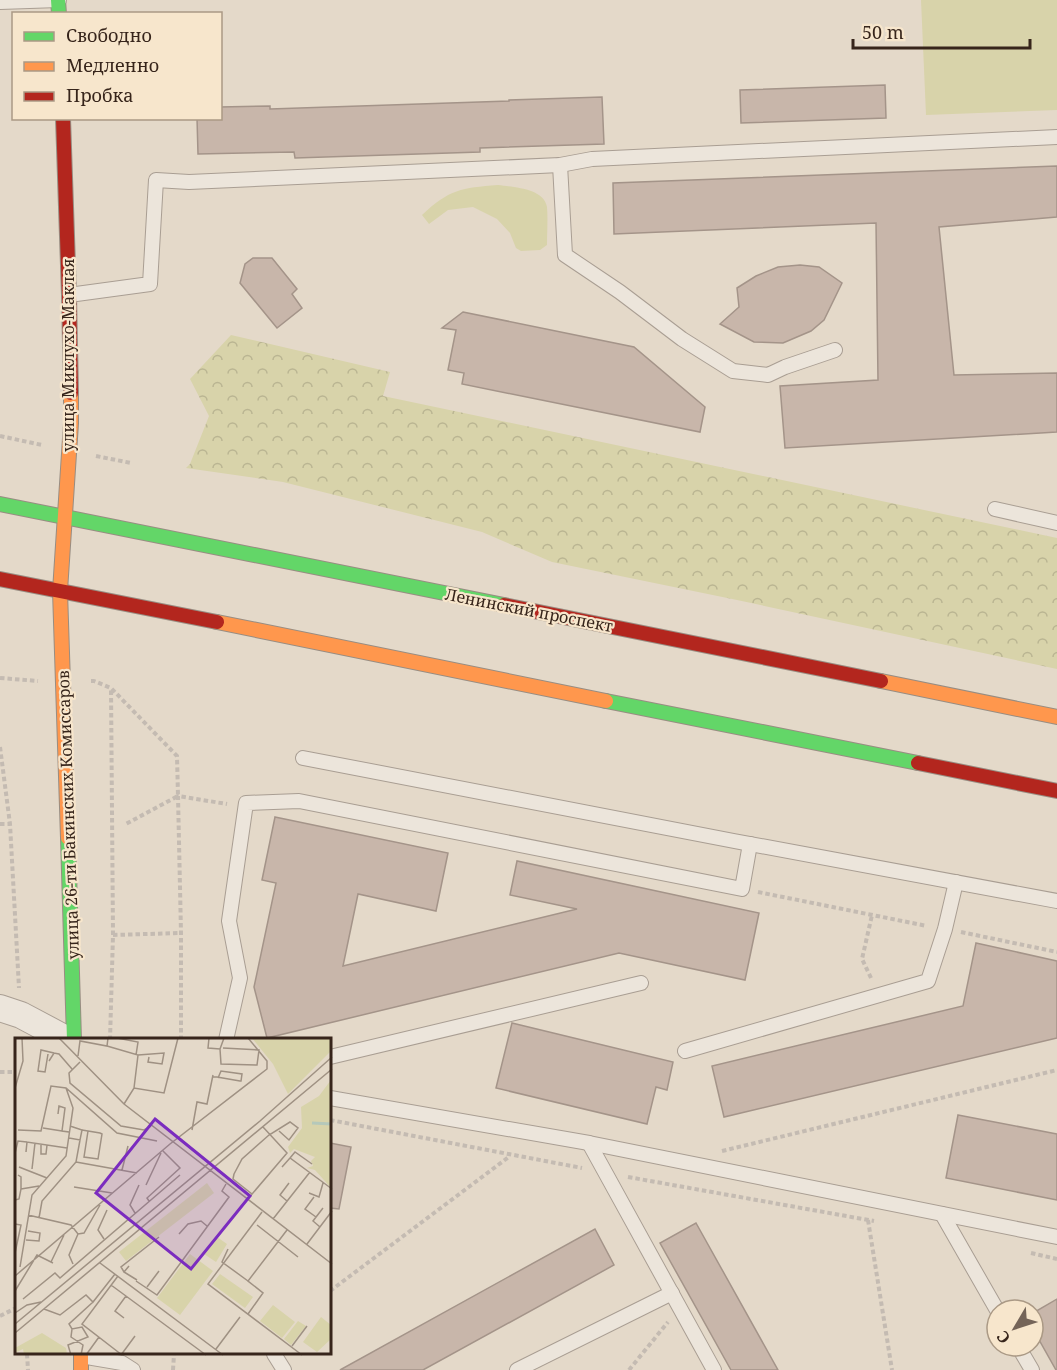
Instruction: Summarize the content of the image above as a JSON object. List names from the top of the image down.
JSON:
{
  "streets": {
    "main road": ["улица Миклухо-Маклая", "Ленинский проспект", "улица 26-ти Бакинских Комиссаров"]
  },
  "crossings": [
    ["улица Миклухо-Маклая", "Ленинский проспект"],
    ["улица Миклухо-Маклая", "улица 26-ти Бакинских Комиссаров"]
  ],
  "legend": ["Свободно", "Медленно", "Пробка"],
  "scale_bar": "50 m",
  "north": "bottom left"
}
